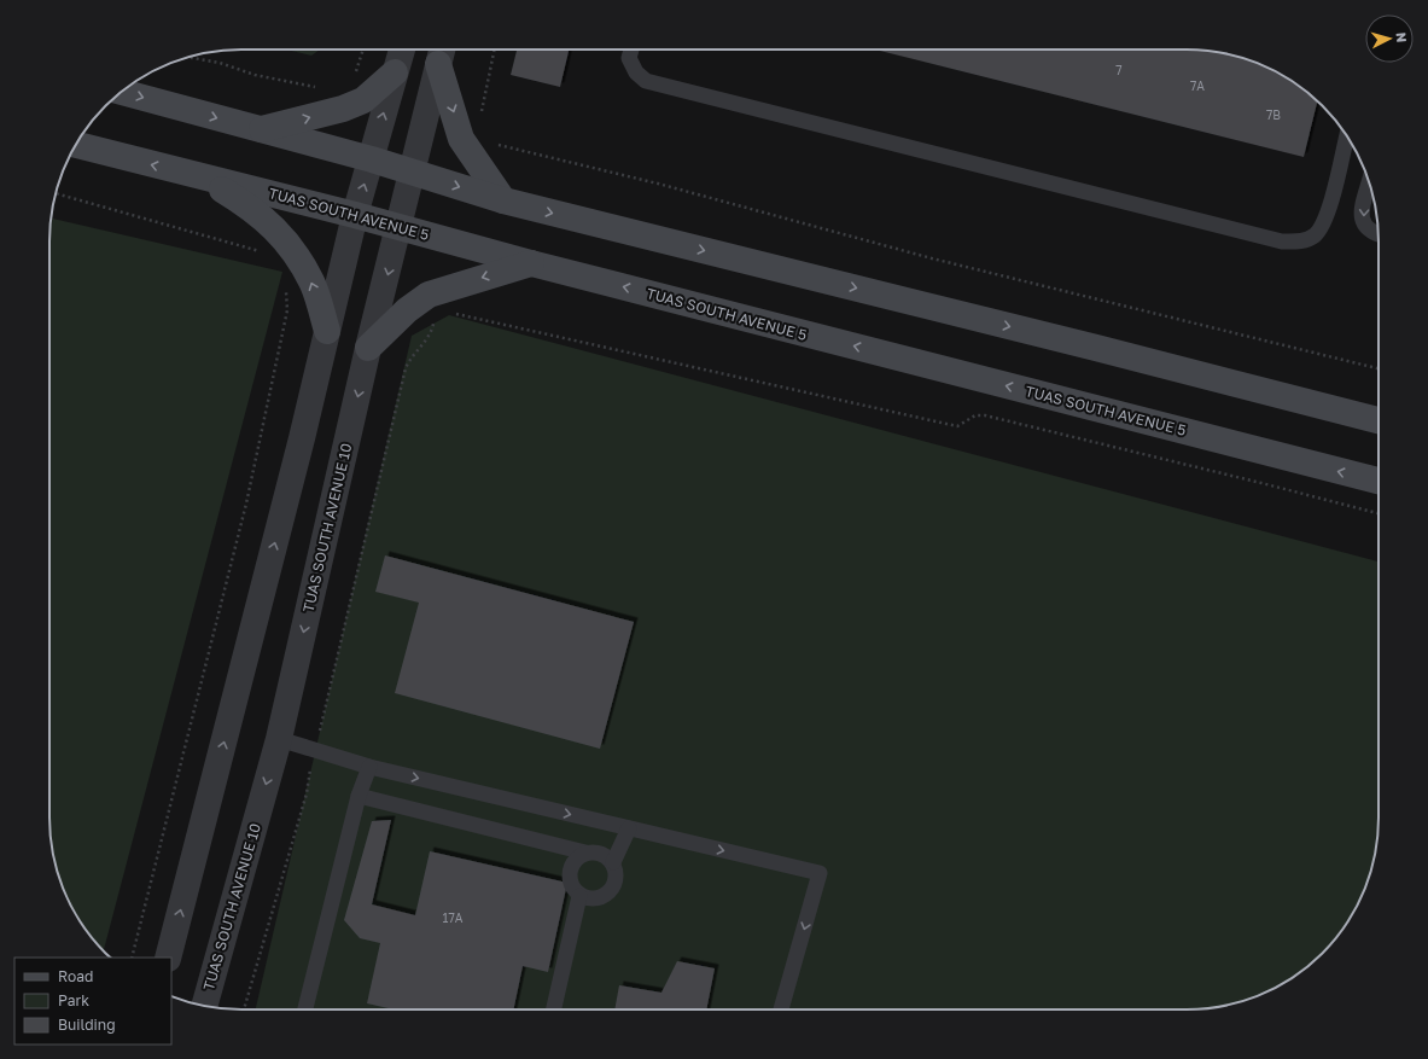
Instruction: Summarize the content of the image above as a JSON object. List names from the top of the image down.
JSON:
{
  "streets": {
    "main road": ["TUAS SOUTH AVENUE 5"],
    "street": ["TUAS SOUTH AVENUE 10"]
  },
  "crossings": [
    ["TUAS SOUTH AVENUE 5", "TUAS SOUTH AVENUE 10"]
  ],
  "house_numbers": [
    "7",
    "7A",
    "7B",
    "17A"
  ],
  "legend": ["Road", "Park", "Building"],
  "north": "right"
}
